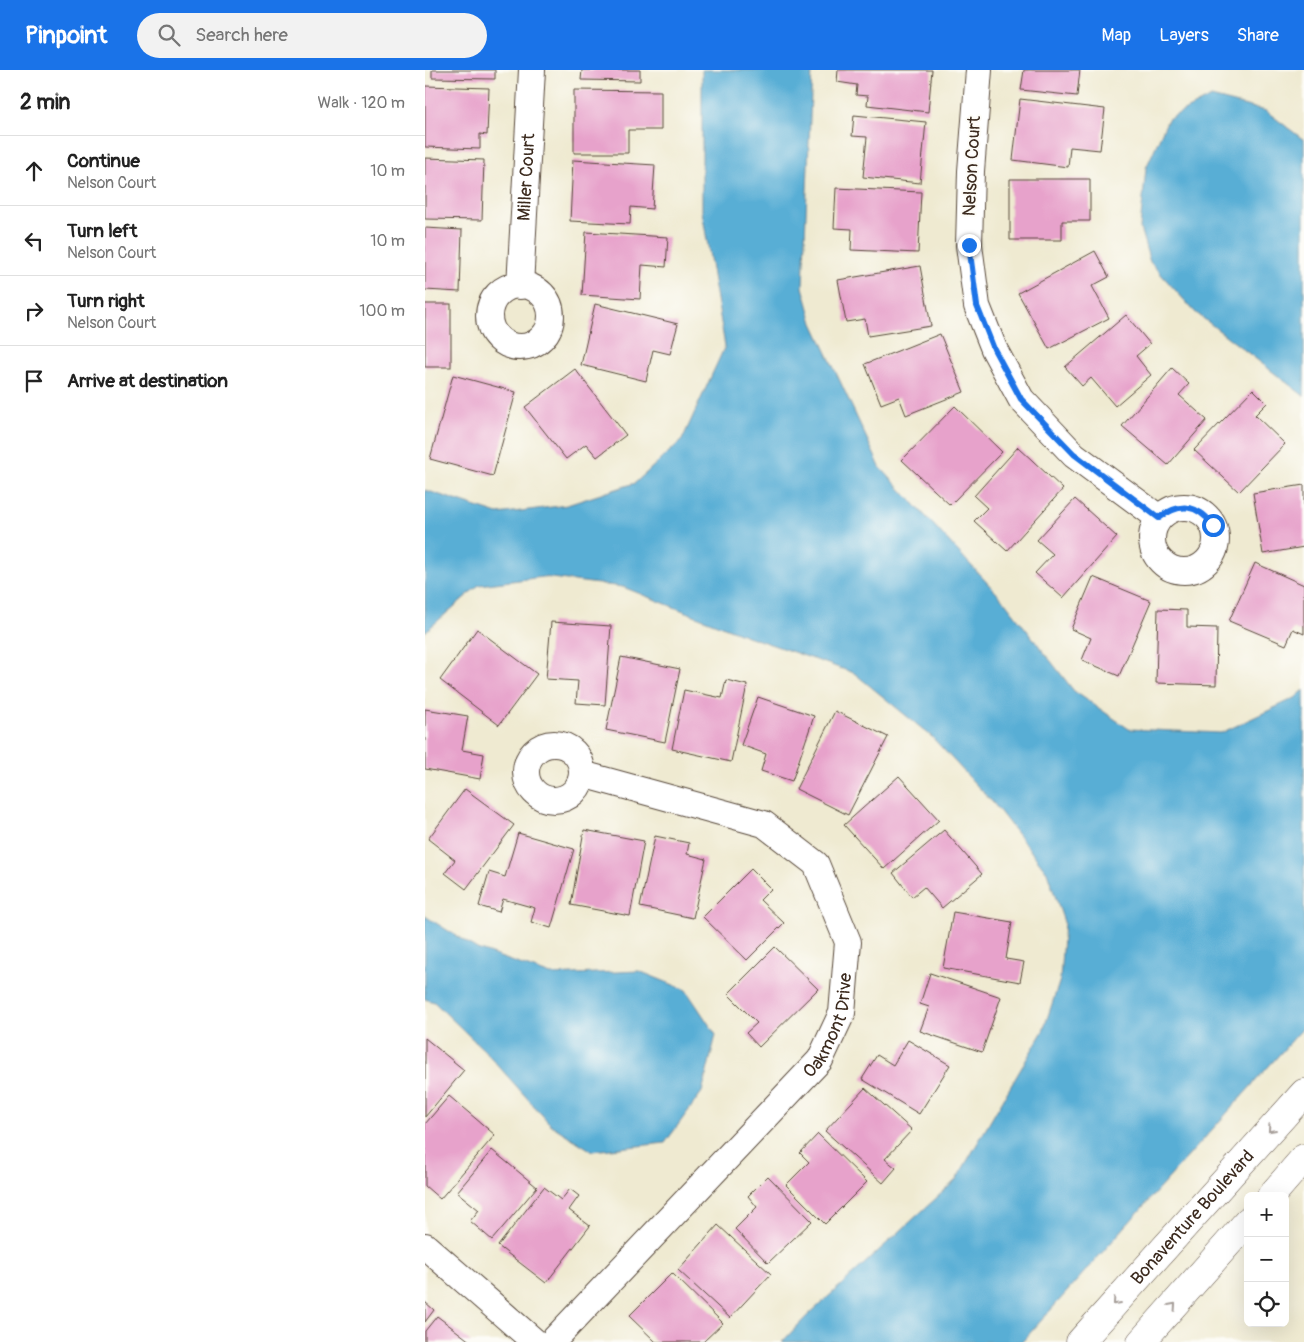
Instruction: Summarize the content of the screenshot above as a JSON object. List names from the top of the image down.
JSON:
{
  "streets": {
    "main road": ["Bonaventure Boulevard"],
    "street": ["Nelson Court", "Miller Court", "Oakmont Drive"]
  },
  "page": {
    "header": "Pinpoint",
    "search": "Search here",
    "nav": ["Map", "Layers", "Share"],
    "heading": ["2 min", "Walk · 120 m"],
    "list": [
      ["Continue", "Nelson Court", "10 m"],
      ["Turn left", "Nelson Court", "10 m"],
      ["Turn right", "Nelson Court", "100 m"],
      "Arrive at destination"
    ],
    "map_buttons": ["+", "−"]
  }
}
